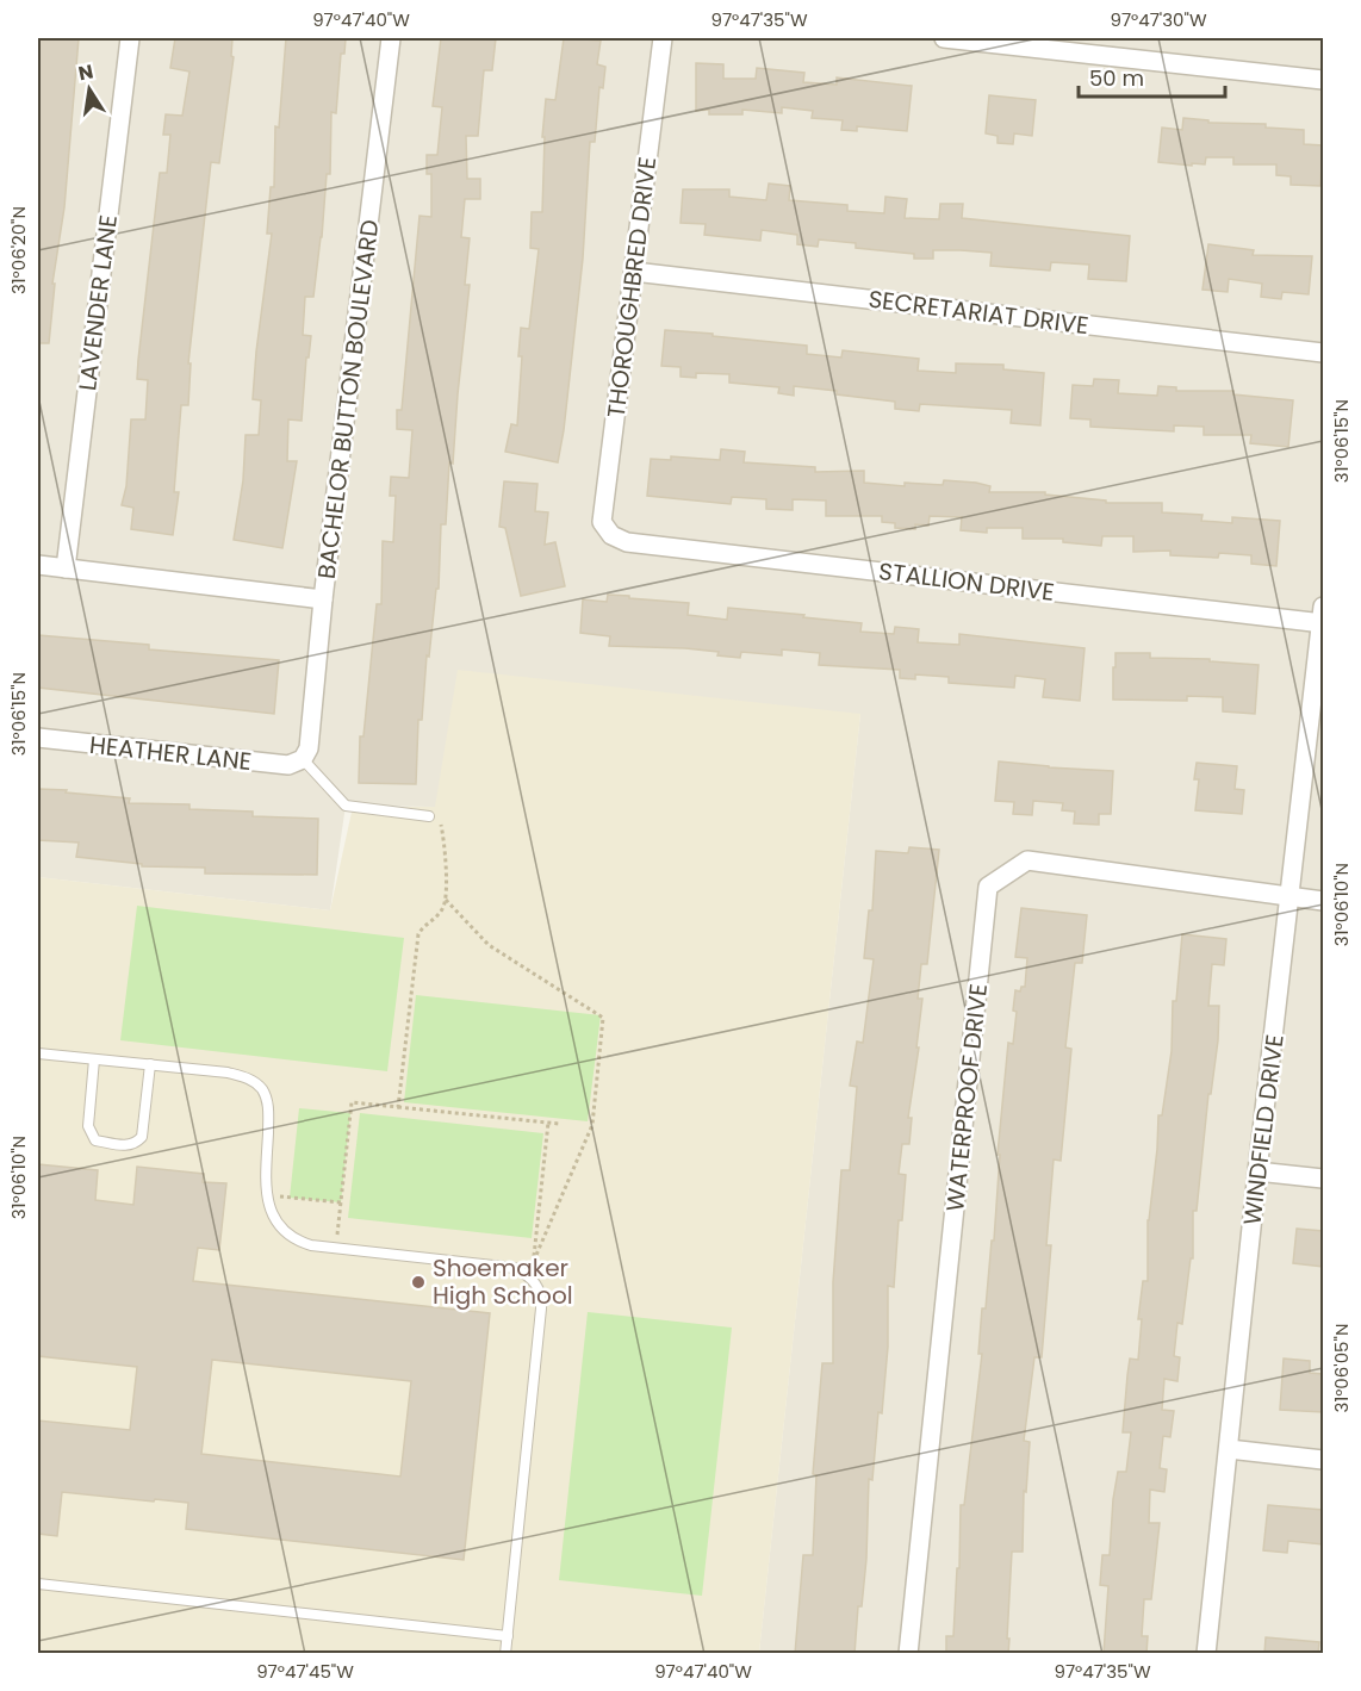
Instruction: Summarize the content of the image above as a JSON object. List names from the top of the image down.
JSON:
{
  "streets": {
    "street": [
      "THOROUGHBRED DRIVE",
      "LAVENDER LANE",
      "SECRETARIAT DRIVE",
      "BACHELOR BUTTON BOULEVARD",
      "STALLION DRIVE",
      "HEATHER LANE",
      "WATERPROOF DRIVE",
      "WINDFIELD DRIVE"
    ]
  },
  "crossings": [
    ["THOROUGHBRED DRIVE", "SECRETARIAT DRIVE"],
    ["THOROUGHBRED DRIVE", "STALLION DRIVE"],
    ["BACHELOR BUTTON BOULEVARD", "HEATHER LANE"],
    ["STALLION DRIVE", "WINDFIELD DRIVE"],
    ["WATERPROOF DRIVE", "WINDFIELD DRIVE"]
  ],
  "places": ["Shoemaker High School"],
  "scale_bar": "50 m",
  "north": "top",
  "coordinates": [
    "97°47'40\"W",
    "97°47'35\"W",
    "97°47'30\"W",
    "31°06'20\"N",
    "31°06'15\"N",
    "31°06'10\"N",
    "31°06'05\"N",
    "97°47'45\"W"
  ]
}
